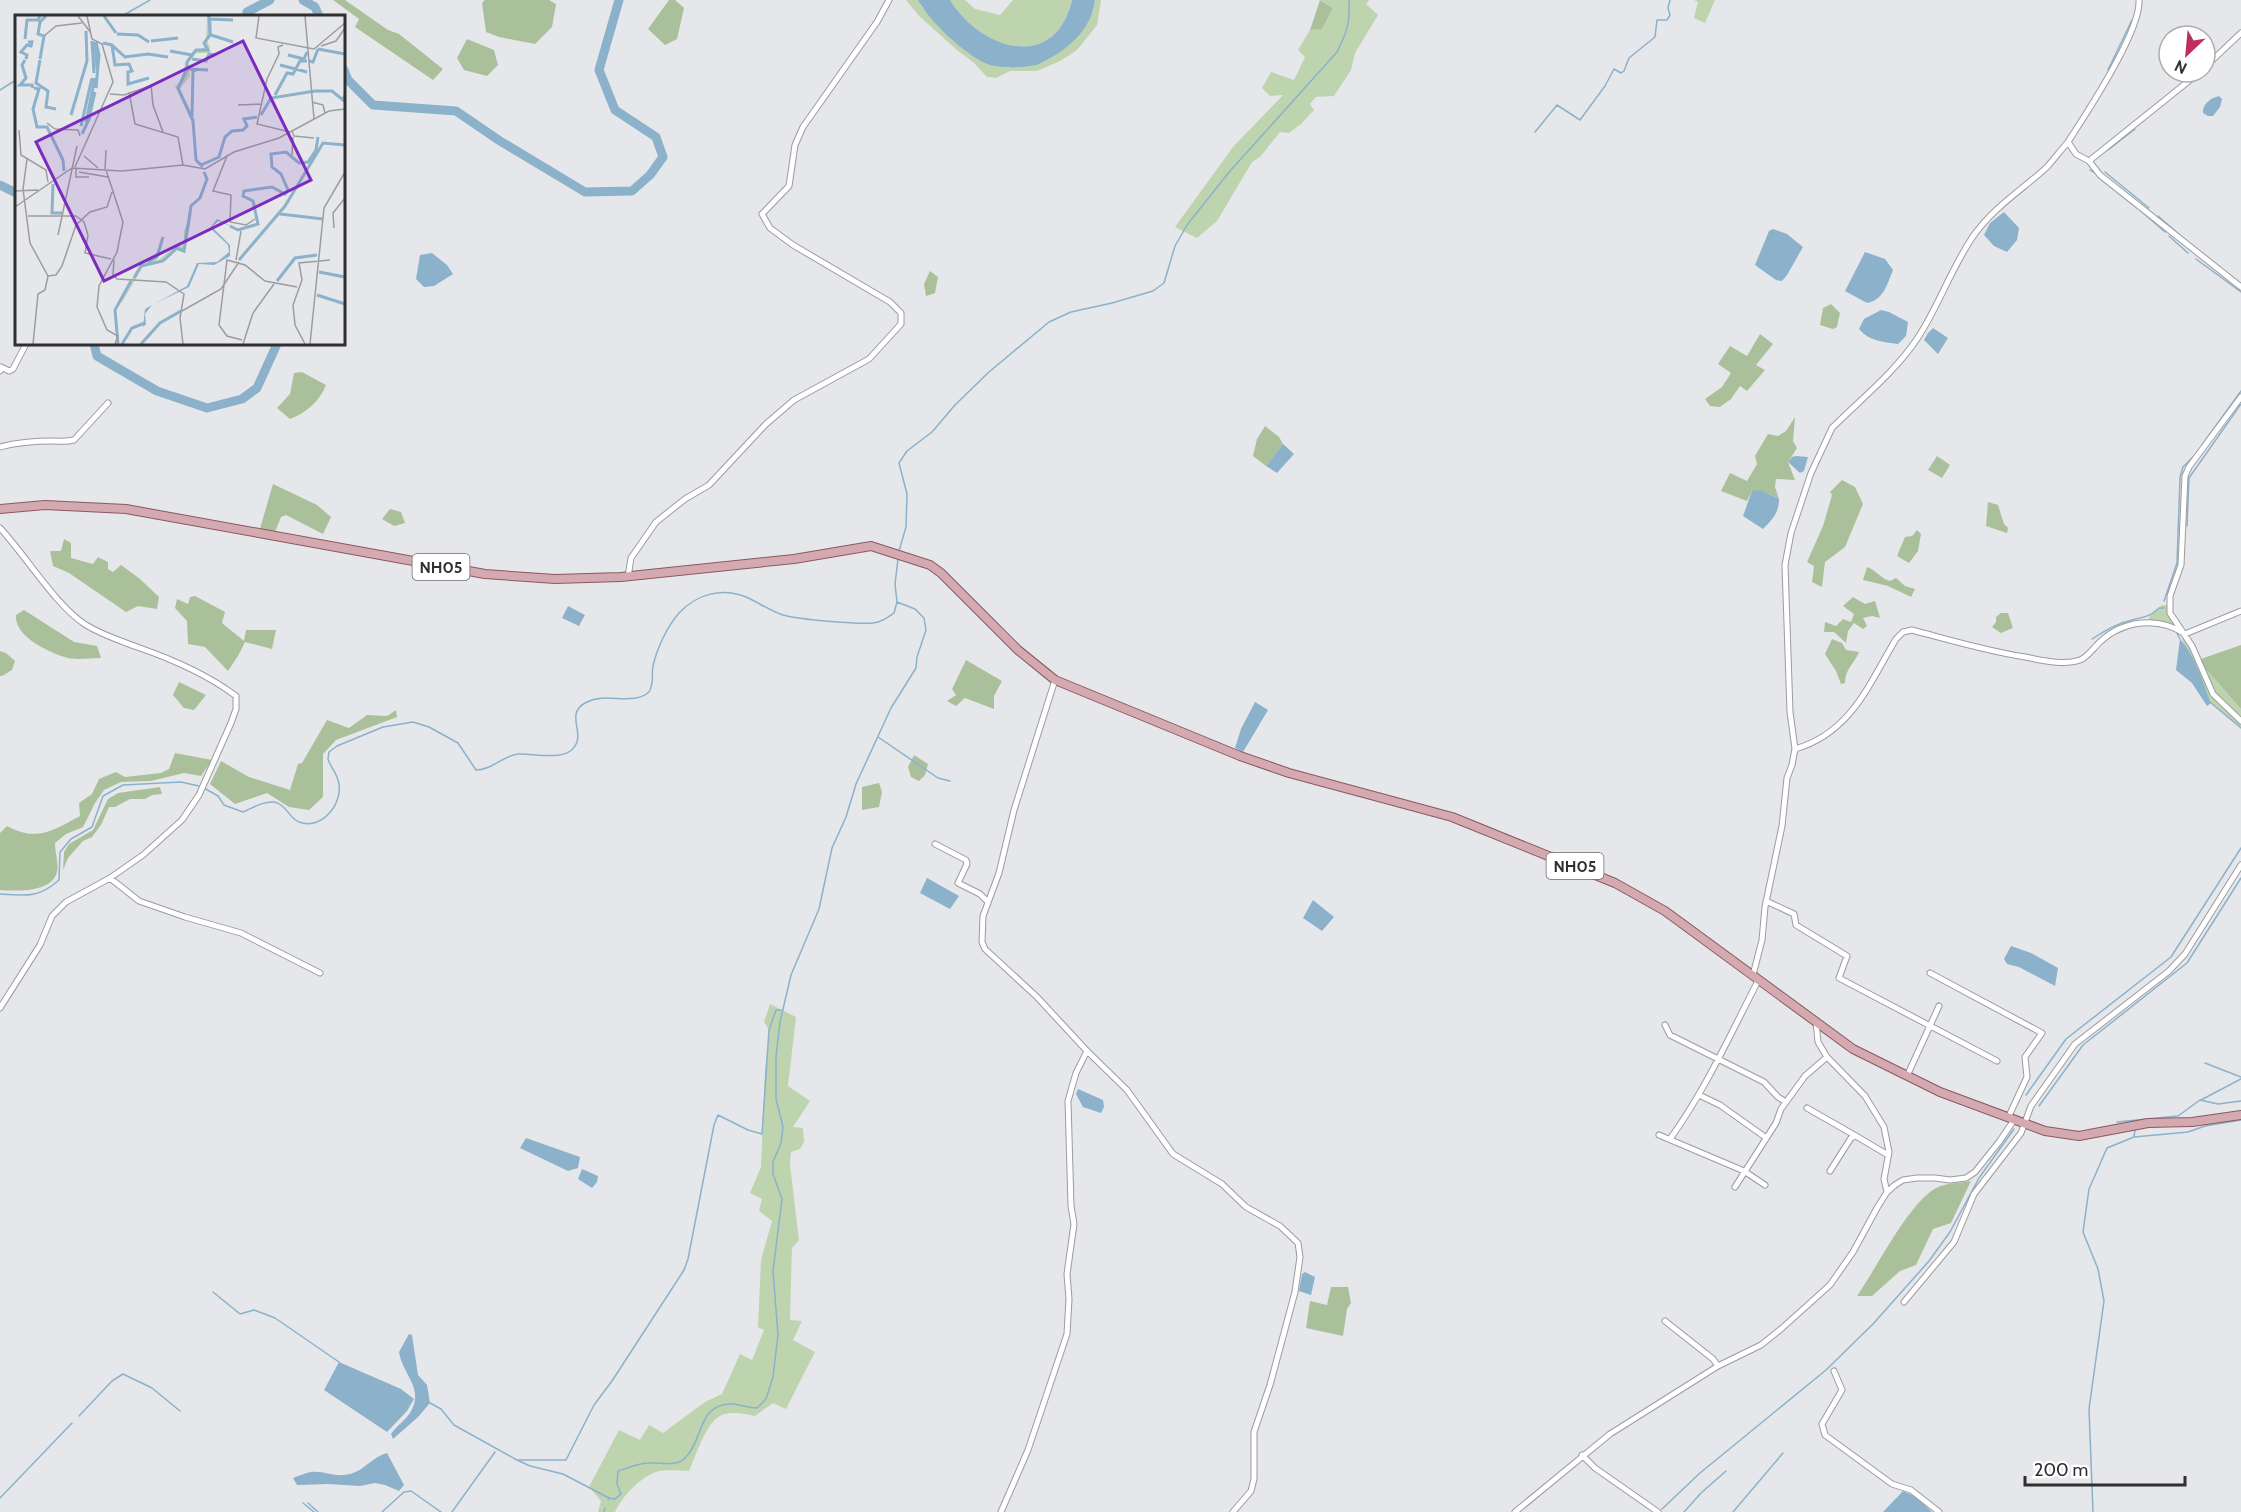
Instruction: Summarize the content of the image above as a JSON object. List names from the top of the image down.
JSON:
{
  "streets": {
    "main road": ["NH05"]
  },
  "scale_bar": "200 m",
  "north": "bottom left"
}
